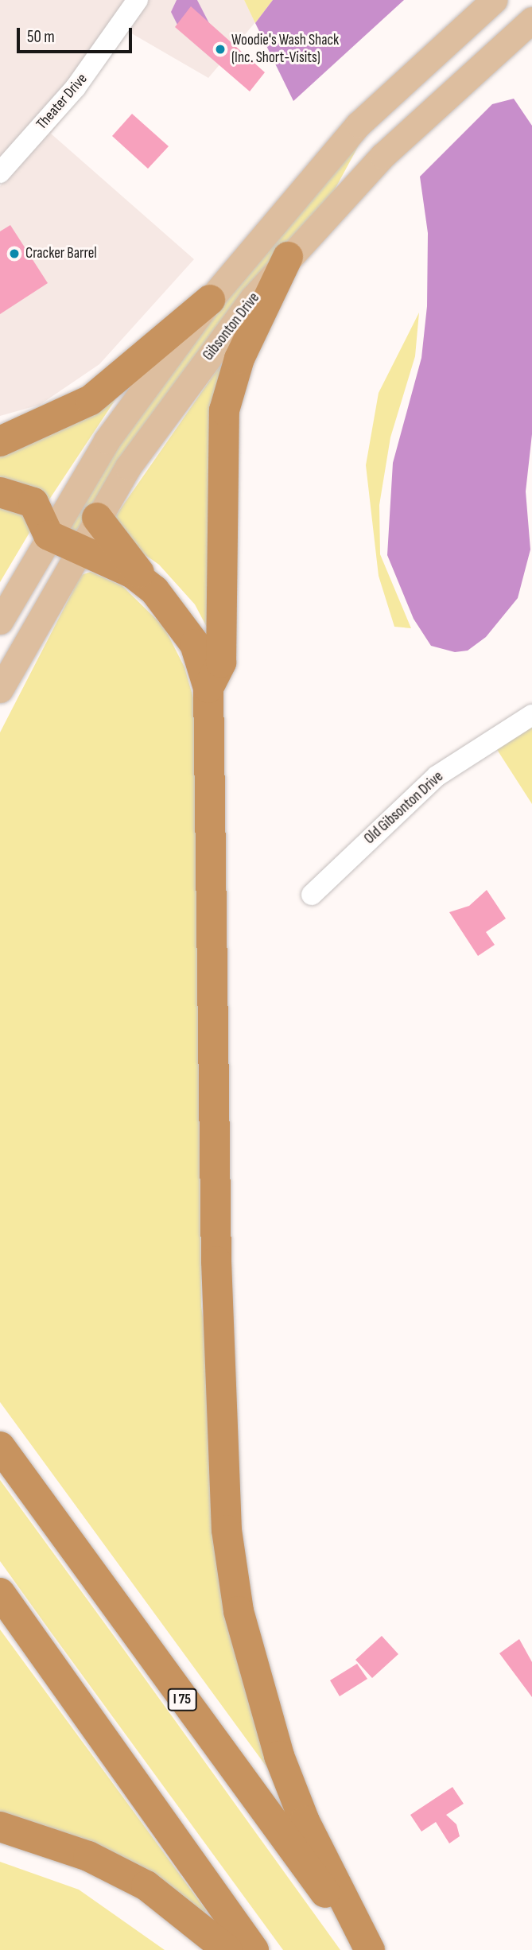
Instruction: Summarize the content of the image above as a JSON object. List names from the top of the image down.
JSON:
{
  "streets": {
    "highway": ["I 75"],
    "main road": ["Gibsonton Drive"],
    "street": ["Theater Drive", "Old Gibsonton Drive"]
  },
  "places": ["Woodie's Wash Shack (Inc. Short-Visits)", "Cracker Barrel"],
  "scale_bar": "50 m"
}
